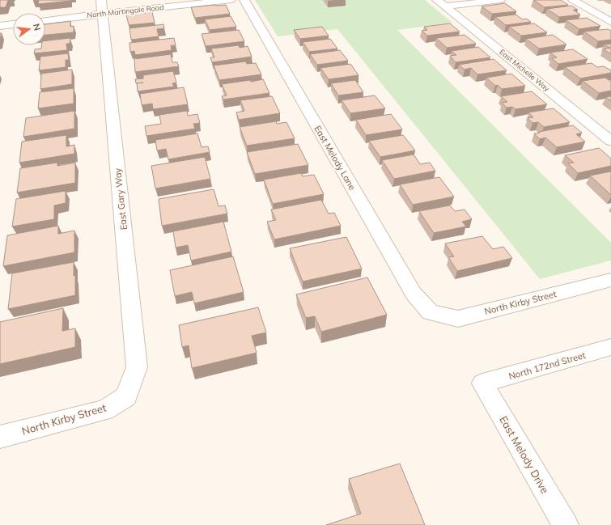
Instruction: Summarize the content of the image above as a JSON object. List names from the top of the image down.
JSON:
{
  "streets": {
    "street": [
      "North Martingale Road",
      "East Michelle Way",
      "East Melody Lane",
      "East Gary Way",
      "North Kirby Street",
      "North 172nd Street",
      "East Melody Drive"
    ]
  },
  "crossings": [
    ["North Martingale Road", "East Gary Way"],
    ["East Melody Lane", "North Kirby Street"],
    ["East Gary Way", "North Kirby Street"],
    ["North 172nd Street", "East Melody Drive"]
  ],
  "north": "right"
}
